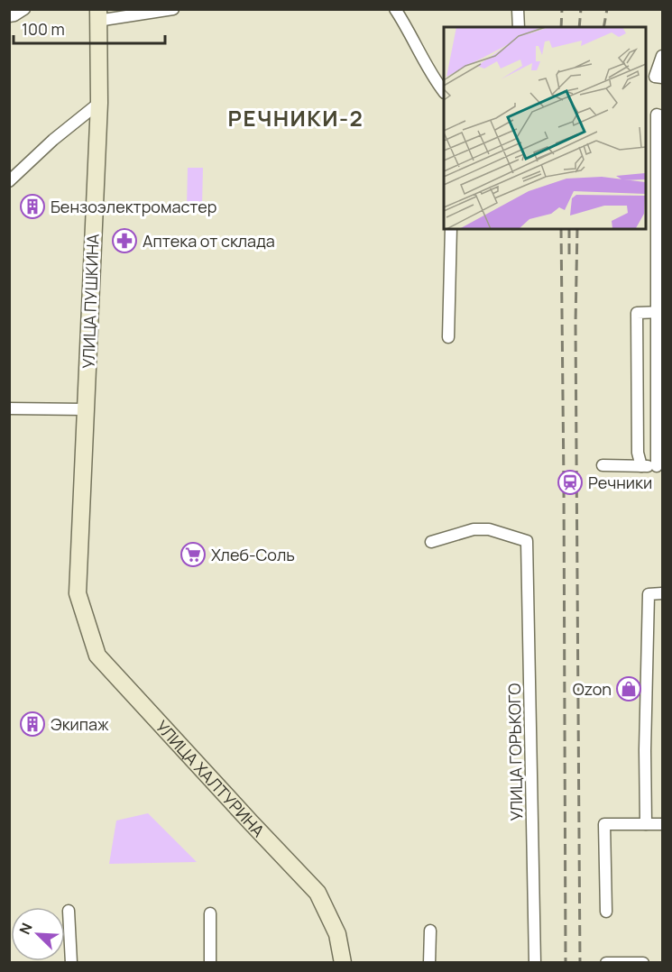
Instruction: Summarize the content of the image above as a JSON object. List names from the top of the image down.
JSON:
{
  "streets": {
    "main road": ["УЛИЦА ПУШКИНА", "УЛИЦА ХАЛТУРИНА"],
    "street": ["УЛИЦА ГОРЬКОГО"]
  },
  "crossings": [
    ["УЛИЦА ПУШКИНА", "УЛИЦА ХАЛТУРИНА"]
  ],
  "districts": ["РЕЧНИКИ-2"],
  "places": {
    "building": ["Бензоэлектромастер", "Экипаж"],
    "pharmacy": ["Аптека от склада"],
    "station": ["Речники"],
    "supermarket": ["Хлеб-Соль"],
    "shop": ["Ozon"]
  },
  "scale_bar": "100 m",
  "north": "top left"
}
